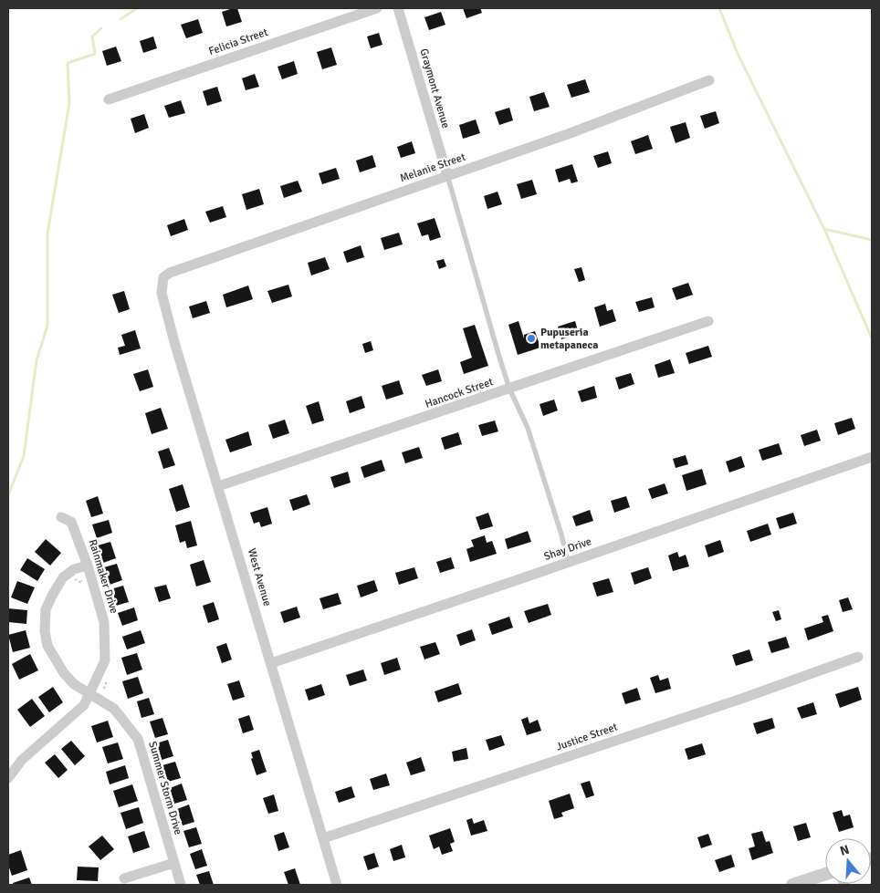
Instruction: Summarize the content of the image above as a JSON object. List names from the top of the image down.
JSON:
{
  "streets": {
    "street": [
      "Felicia Street",
      "Graymont Avenue",
      "Melanie Street",
      "Hancock Street",
      "Shay Drive",
      "Rainmaker Drive",
      "West Avenue",
      "Justice Street",
      "Summer Storm Drive"
    ]
  },
  "crossings": [
    ["Graymont Avenue", "Melanie Street"],
    ["Melanie Street", "West Avenue"],
    ["Hancock Street", "West Avenue"],
    ["Shay Drive", "West Avenue"],
    ["Rainmaker Drive", "Summer Storm Drive"],
    ["West Avenue", "Justice Street"]
  ],
  "places": ["Pupuseria metapaneca"],
  "north": "top"
}
